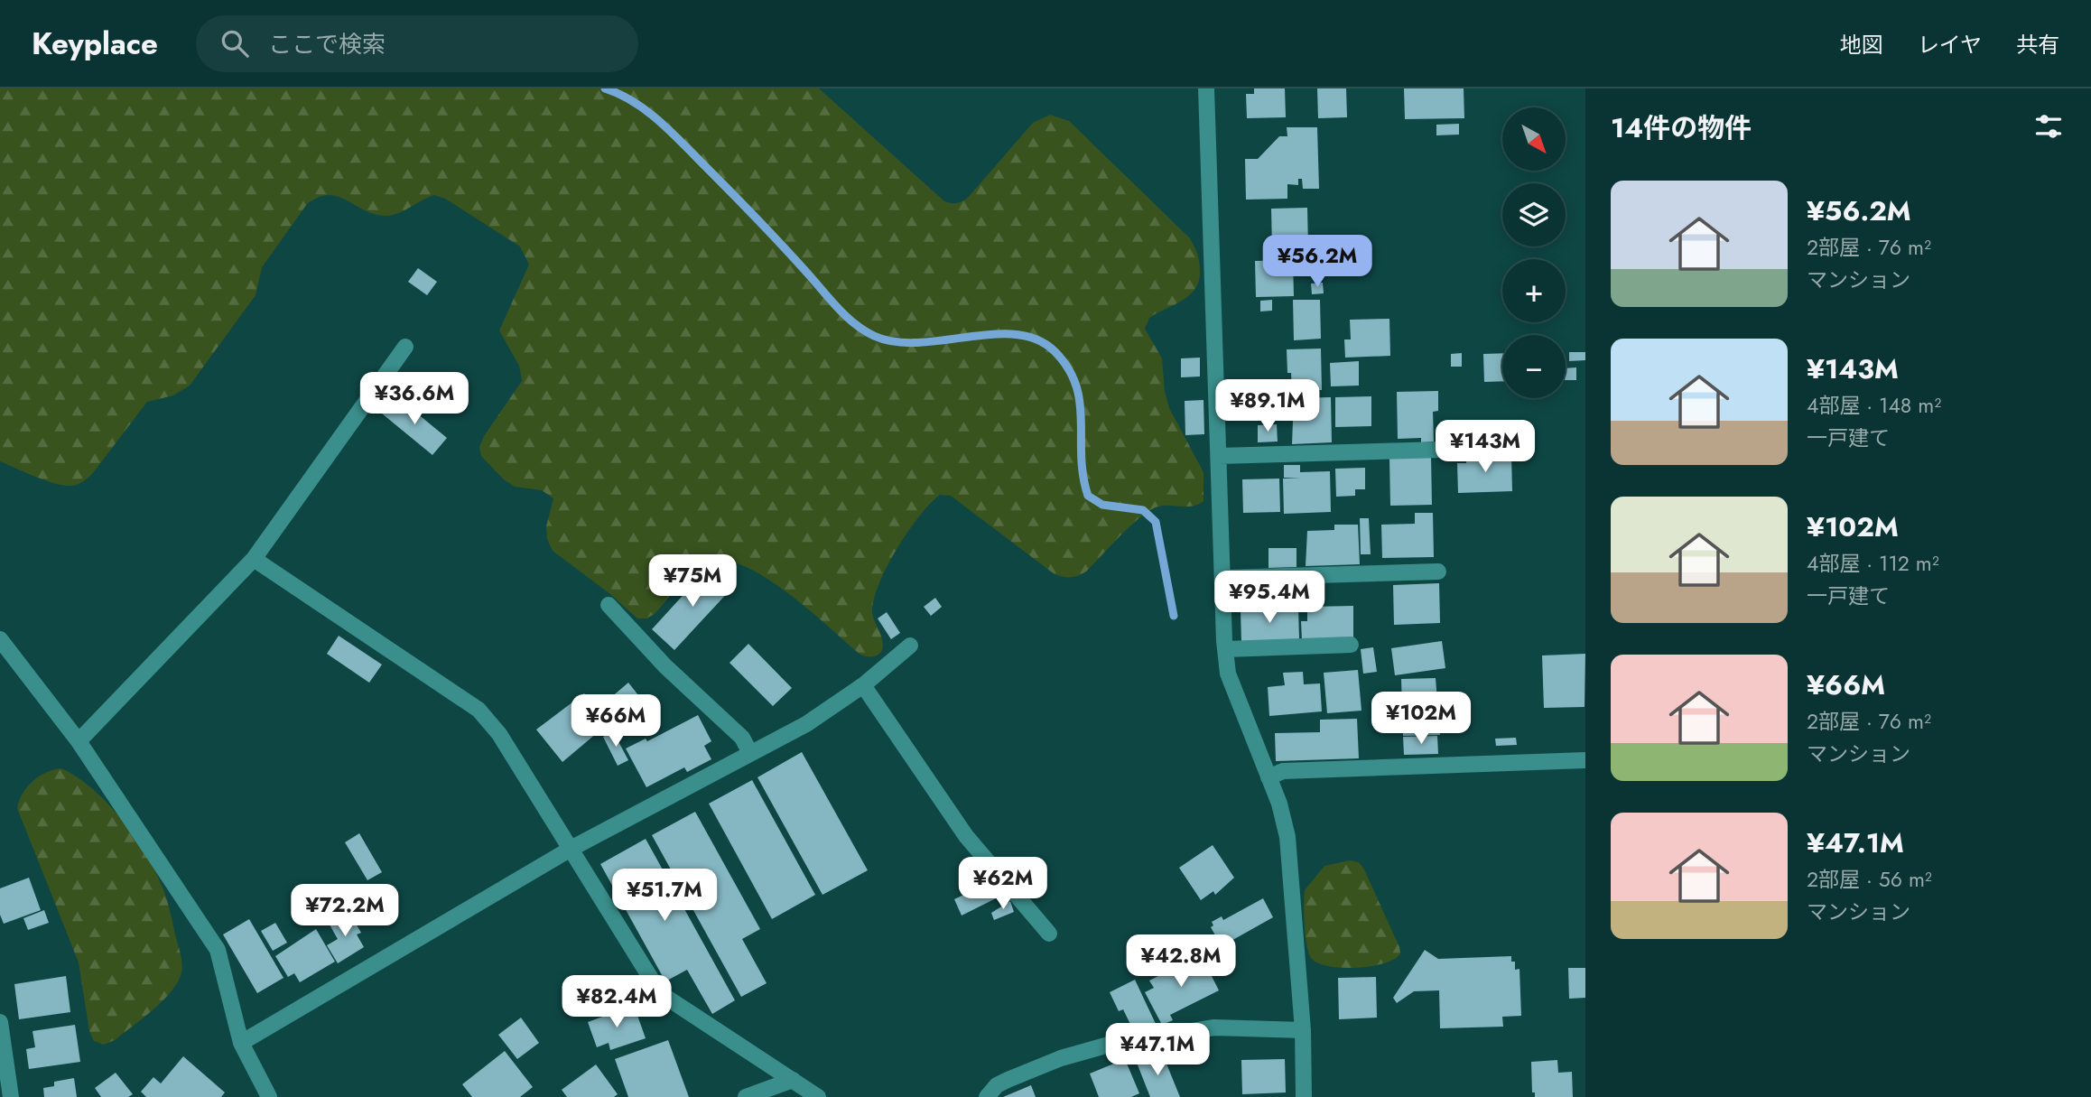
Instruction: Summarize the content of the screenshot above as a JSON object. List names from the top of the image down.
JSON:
{
  "north": "bottom right",
  "page": {
    "header": "Keyplace",
    "search": "ここで検索",
    "nav": ["地図", "レイヤ", "共有"],
    "heading": "14件の物件",
    "map_buttons": ["+", "−"],
    "list": [
      {
        "name": "¥56.2M",
        "note": "2部屋 · 76 m² · マンション"
      },
      {
        "name": "¥143M",
        "note": "4部屋 · 148 m² · 一戸建て"
      },
      {
        "name": "¥102M",
        "note": "4部屋 · 112 m² · 一戸建て"
      },
      {
        "name": "¥66M",
        "note": "2部屋 · 76 m² · マンション"
      },
      {
        "name": "¥47.1M",
        "note": "2部屋 · 56 m² · マンション"
      }
    ],
    "price": [
      "¥56.2M",
      "¥36.6M",
      "¥89.1M",
      "¥143M",
      "¥75M",
      "¥95.4M",
      "¥102M",
      "¥66M",
      "¥62M",
      "¥51.7M",
      "¥72.2M",
      "¥42.8M",
      "¥82.4M",
      "¥47.1M"
    ]
  }
}
